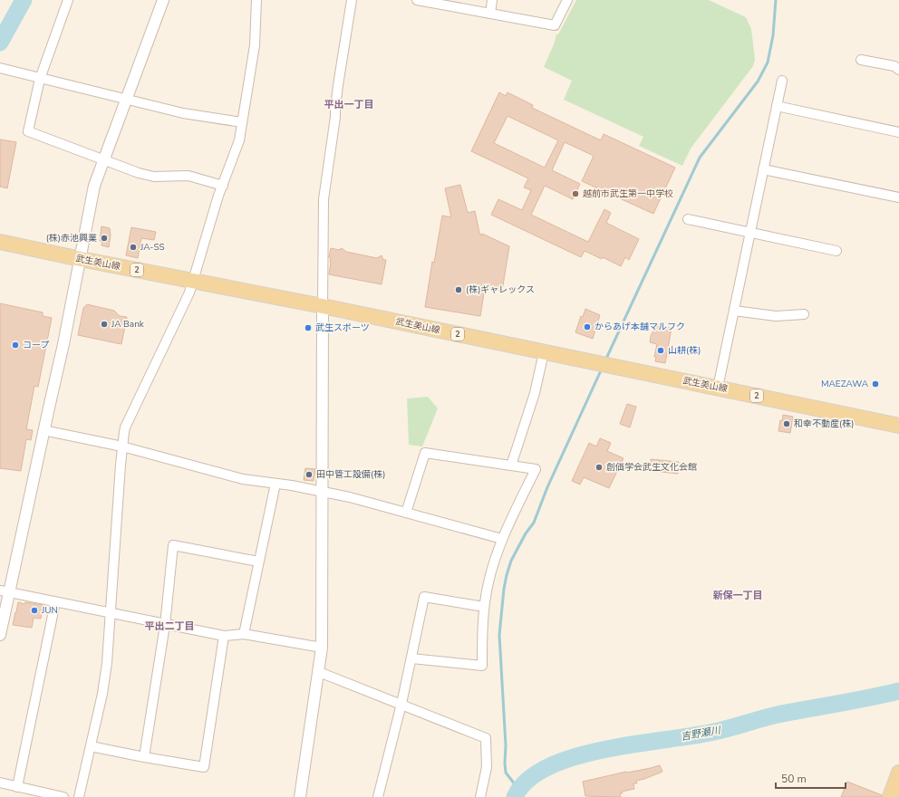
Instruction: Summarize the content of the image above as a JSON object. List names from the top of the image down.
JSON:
{
  "streets": {
    "main road": ["武生美山線", "2"]
  },
  "districts": ["平出一丁目", "新保一丁目", "平出二丁目"],
  "water": ["吉野瀬川"],
  "places": [
    "越前市武生第一中学校",
    "(株)赤池興業",
    "JA-SS",
    "(株)ギャレックス",
    "JA Bank",
    "からあげ本舗マルフク",
    "武生スポーツ",
    "コープ",
    "山耕(株)",
    "MAEZAWA",
    "和幸不動産(株)",
    "創価学会武生文化会館",
    "田中管工設備(株)",
    "JUN"
  ],
  "scale_bar": "50 m"
}
